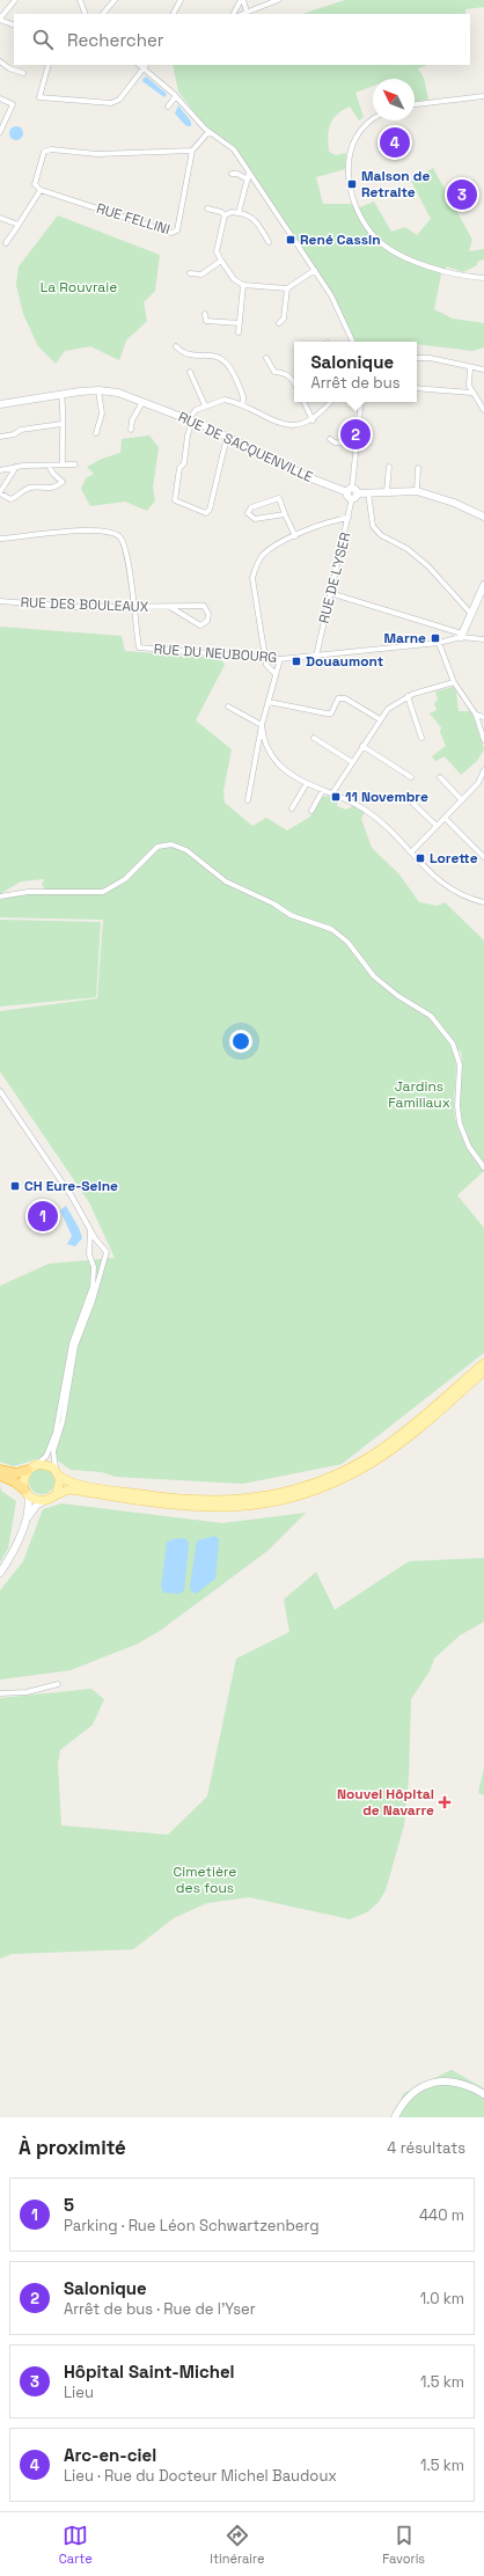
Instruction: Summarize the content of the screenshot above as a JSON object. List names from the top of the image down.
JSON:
{
  "streets": {
    "street": [
      "RUE FELLINI",
      "RUE DE SACQUENVILLE",
      "RUE DE L'YSER",
      "RUE DES BOULEAUX",
      "RUE DU NEUBOURG"
    ]
  },
  "crossings": [
    ["RUE DE L'YSER", "RUE DU NEUBOURG"],
    ["RUE DES BOULEAUX", "RUE DU NEUBOURG"]
  ],
  "parks": ["La Rouvraie", "Jardins Familiaux", "Cimetière des fous"],
  "places": {
    "transit": [
      "Maison de Retraite",
      "René Cassin",
      "Marne",
      "Douaumont",
      "11 Novembre",
      "Lorette",
      "CH Eure-Seine"
    ],
    "health": ["Nouvel Hôpital de Navarre"]
  },
  "north": "top left",
  "page": {
    "search": "Rechercher",
    "pins": [
      "4",
      "3",
      "2",
      "1"
    ],
    "popup": ["Salonique", "Arrêt de bus"],
    "heading": ["À proximité", "4 résultats"],
    "list": [
      {
        "mark": "1",
        "name": "5",
        "note": "Parking · Rue Léon Schwartzenberg",
        "value": "440 m"
      },
      {
        "mark": "2",
        "name": "Salonique",
        "note": "Arrêt de bus · Rue de l'Yser",
        "value": "1.0 km"
      },
      {
        "mark": "3",
        "name": "Hôpital Saint-Michel",
        "note": "Lieu",
        "value": "1.5 km"
      },
      {
        "mark": "4",
        "name": "Arc-en-ciel",
        "note": "Lieu · Rue du Docteur Michel Baudoux",
        "value": "1.5 km"
      }
    ],
    "nav": ["Carte", "Itinéraire", "Favoris"]
  }
}
